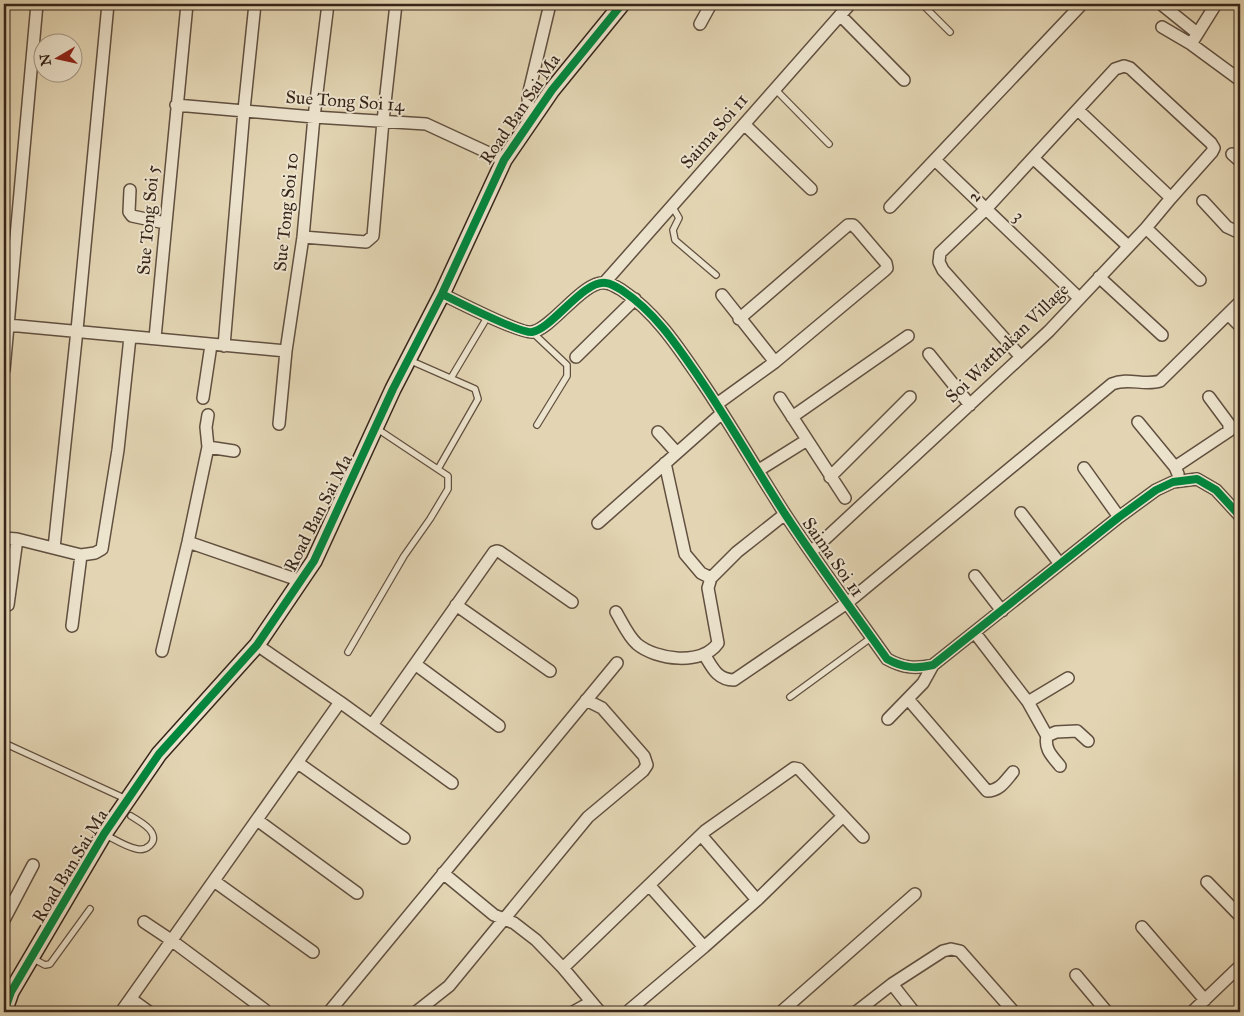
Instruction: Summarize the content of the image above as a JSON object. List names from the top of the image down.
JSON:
{
  "streets": {
    "street": [
      "Sue Tong Soi 14",
      "Road Ban Sai Ma",
      "Saima Soi 11",
      "2",
      "Sue Tong Soi 10",
      "3",
      "Sue Tong Soi 5",
      "Soi Watthakan Village"
    ]
  },
  "crossings": [
    ["Sue Tong Soi 14", "Road Ban Sai Ma"],
    ["Sue Tong Soi 14", "Sue Tong Soi 10"],
    ["Sue Tong Soi 14", "Sue Tong Soi 5"],
    ["Saima Soi 11", "Soi Watthakan Village"],
    ["2", "3"],
    ["2", "Soi Watthakan Village"],
    ["3", "Soi Watthakan Village"]
  ],
  "north": "left"
}
